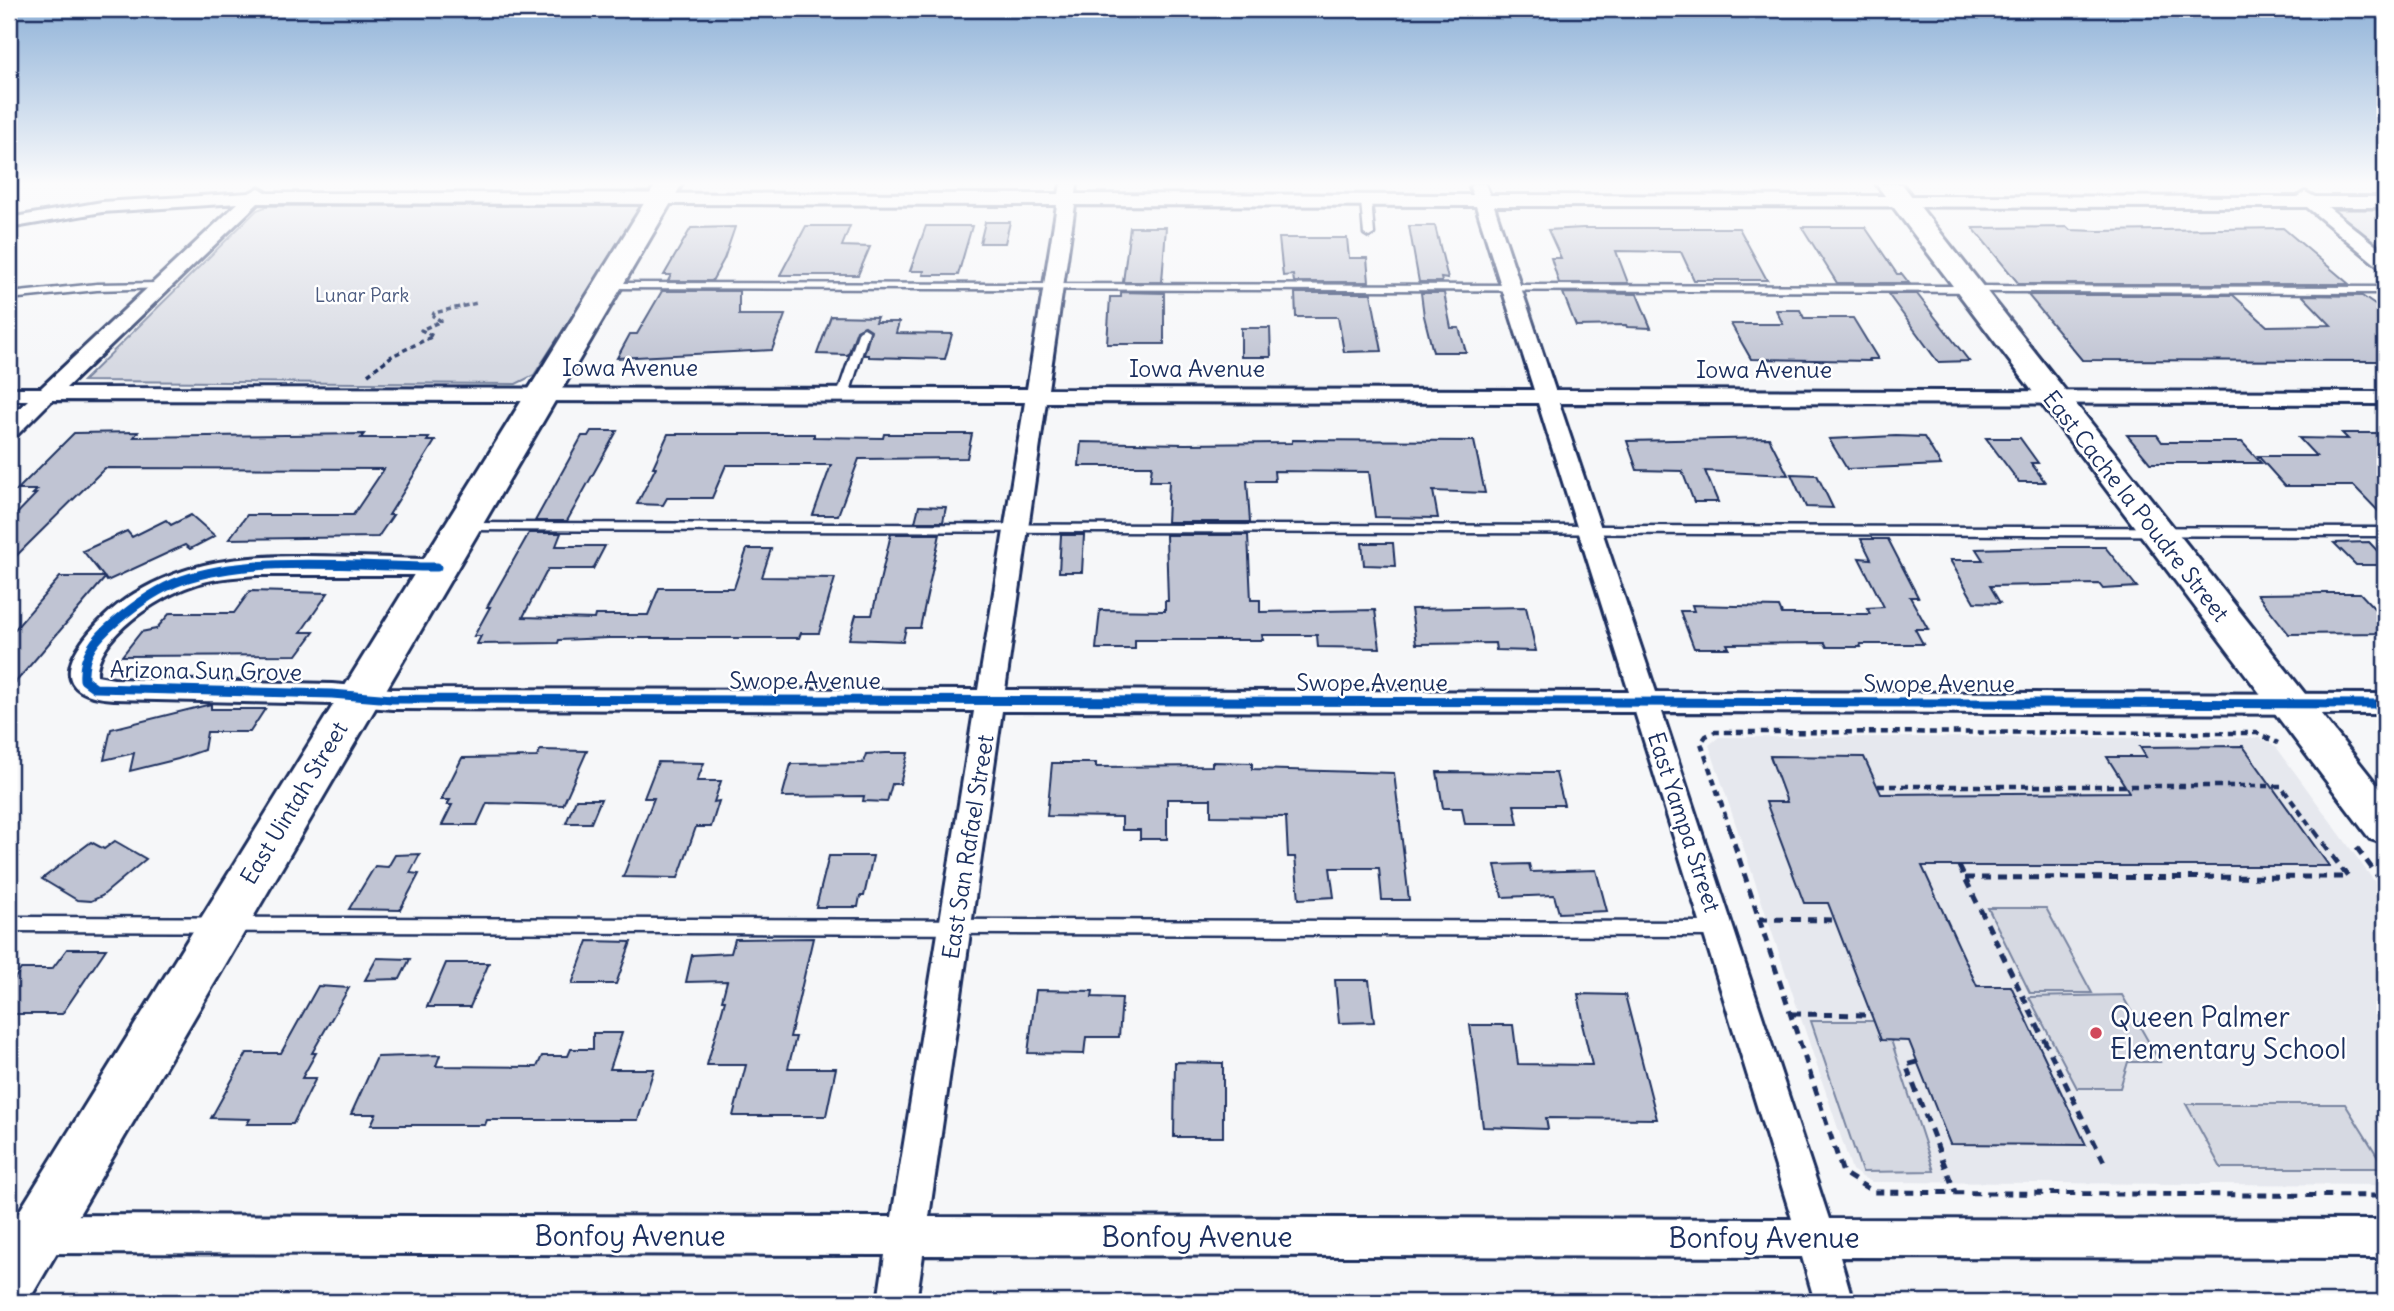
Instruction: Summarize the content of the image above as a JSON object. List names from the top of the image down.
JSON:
{
  "streets": {
    "main road": ["East Cache la Poudre Street", "East Uintah Street"],
    "street": [
      "Iowa Avenue",
      "Arizona Sun Grove",
      "Swope Avenue",
      "East Yampa Street",
      "East San Rafael Street",
      "Bonfoy Avenue"
    ]
  },
  "crossings": [
    ["Iowa Avenue", "East Cache la Poudre Street"],
    ["Iowa Avenue", "East Uintah Street"],
    ["Iowa Avenue", "East Yampa Street"],
    ["Iowa Avenue", "East San Rafael Street"],
    ["East Cache la Poudre Street", "Swope Avenue"],
    ["Arizona Sun Grove", "Swope Avenue"],
    ["Arizona Sun Grove", "East Uintah Street"],
    ["Swope Avenue", "East Uintah Street"],
    ["Swope Avenue", "East Yampa Street"],
    ["Swope Avenue", "East San Rafael Street"],
    ["East Uintah Street", "Bonfoy Avenue"],
    ["East Yampa Street", "Bonfoy Avenue"],
    ["East San Rafael Street", "Bonfoy Avenue"]
  ],
  "parks": ["Lunar Park"],
  "places": ["Queen Palmer Elementary School"]
}
